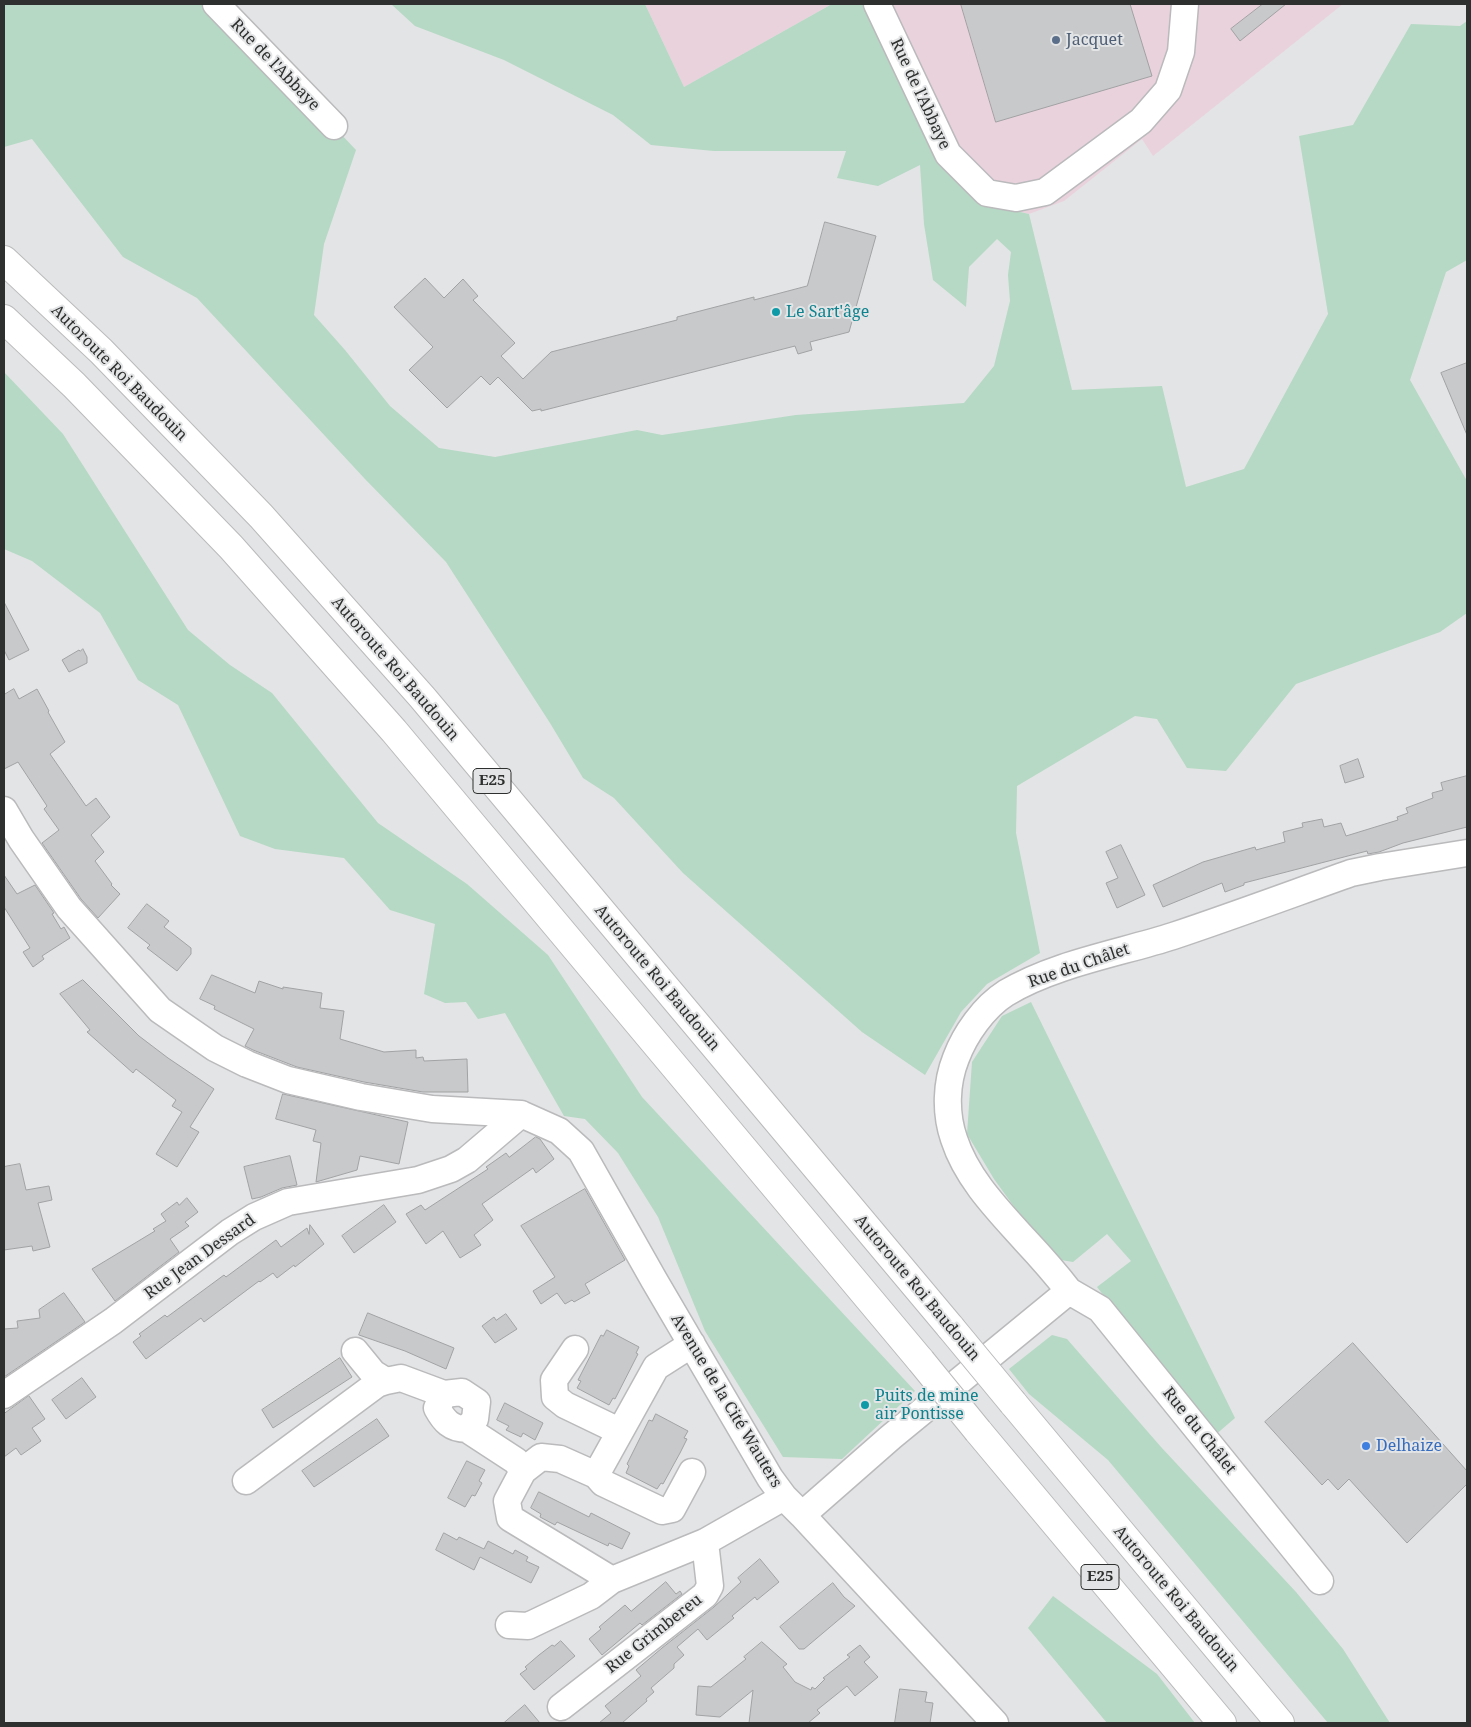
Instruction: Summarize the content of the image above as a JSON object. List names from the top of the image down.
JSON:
{
  "streets": {
    "highway": ["Autoroute Roi Baudouin", "E25"],
    "street": [
      "Rue de l'Abbaye",
      "Rue du Châlet",
      "Rue Jean Dessard",
      "Avenue de la Cité Wauters",
      "Rue Grimbereu"
    ]
  },
  "crossings": [
    ["Rue Jean Dessard", "Avenue de la Cité Wauters"]
  ],
  "places": [
    "Jacquet",
    "Le Sart'âge",
    "Puits de mine air Pontisse",
    "Delhaize"
  ]
}
